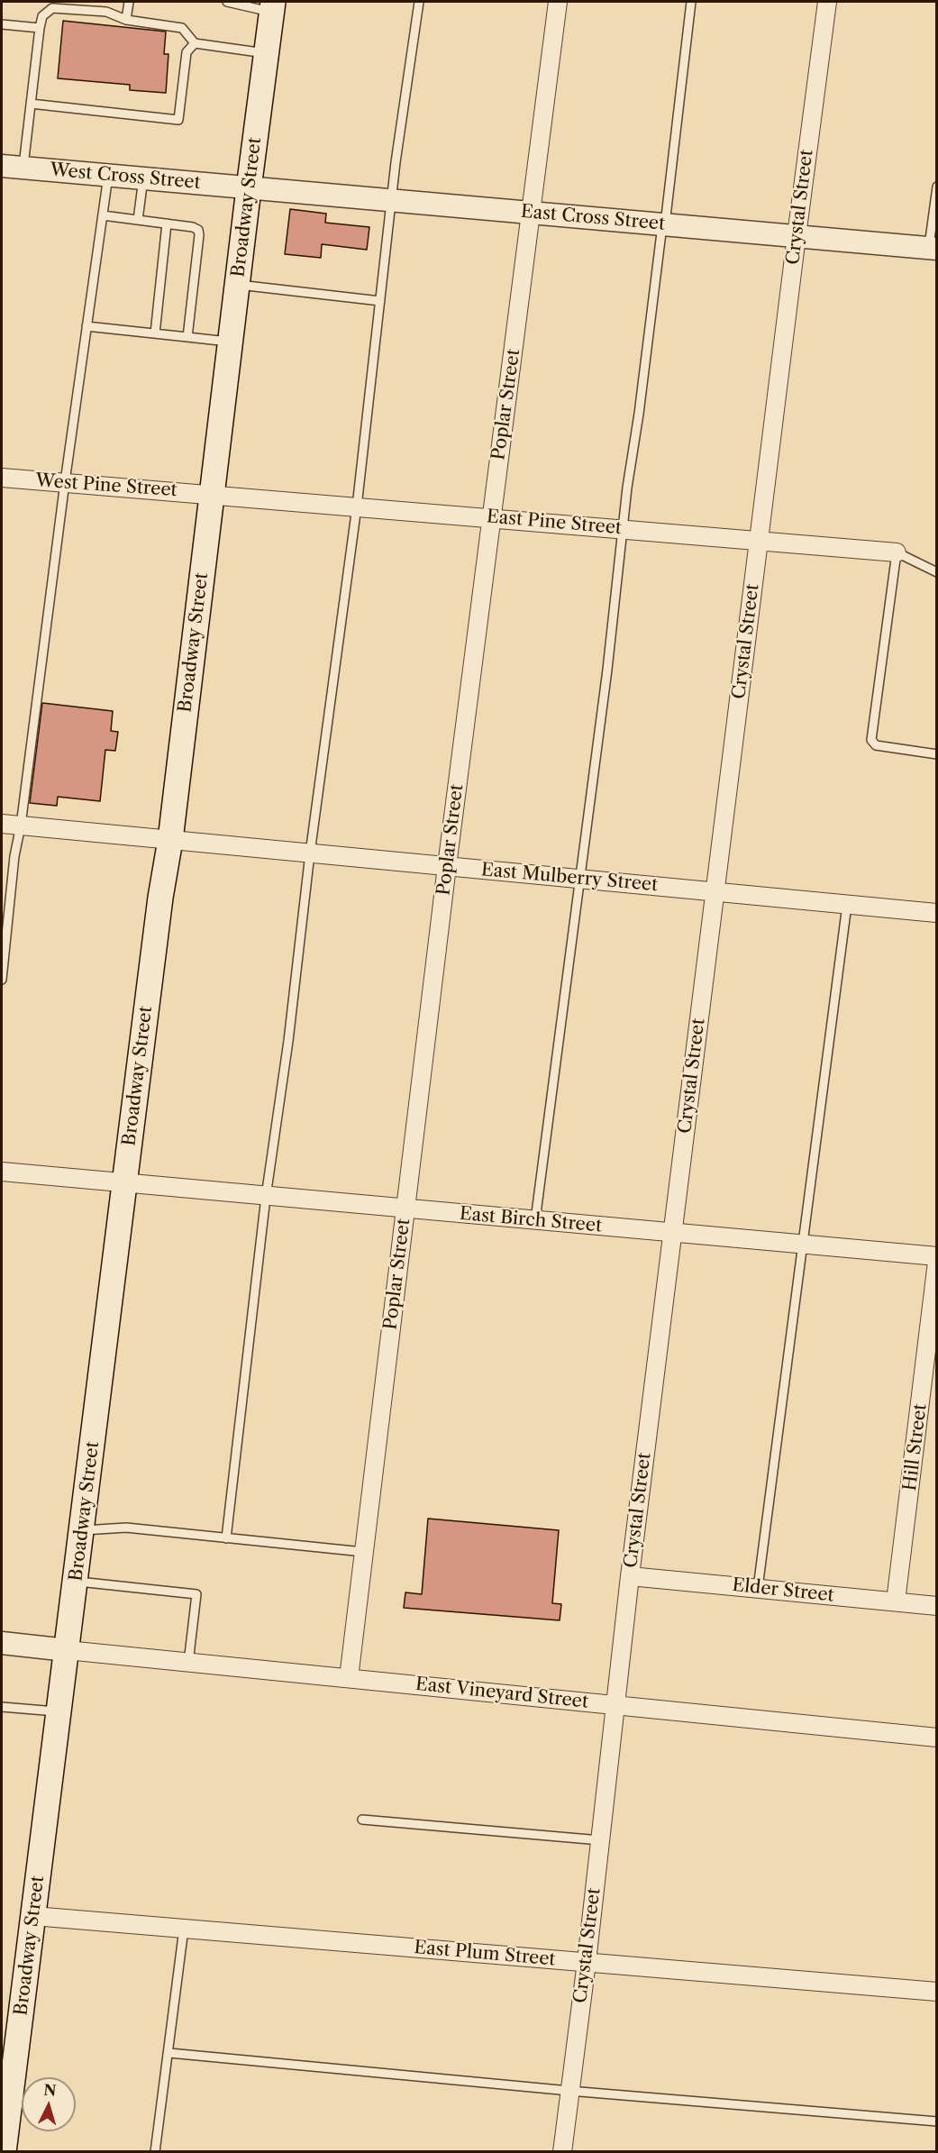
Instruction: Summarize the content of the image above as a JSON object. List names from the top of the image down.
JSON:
{
  "streets": {
    "main road": ["Broadway Street"],
    "street": [
      "West Cross Street",
      "Crystal Street",
      "East Cross Street",
      "Poplar Street",
      "West Pine Street",
      "East Pine Street",
      "East Mulberry Street",
      "East Birch Street",
      "Hill Street",
      "Elder Street",
      "East Vineyard Street",
      "East Plum Street"
    ]
  },
  "crossings": [
    ["West Cross Street", "Broadway Street"],
    ["West Cross Street", "East Cross Street"],
    ["Broadway Street", "East Cross Street"],
    ["Broadway Street", "West Pine Street"],
    ["Broadway Street", "East Pine Street"],
    ["Broadway Street", "East Mulberry Street"],
    ["Broadway Street", "East Birch Street"],
    ["Broadway Street", "East Vineyard Street"],
    ["Broadway Street", "East Plum Street"],
    ["Crystal Street", "East Cross Street"],
    ["Crystal Street", "East Pine Street"],
    ["Crystal Street", "East Mulberry Street"],
    ["Crystal Street", "East Birch Street"],
    ["Crystal Street", "Elder Street"],
    ["Crystal Street", "East Vineyard Street"],
    ["Crystal Street", "East Plum Street"],
    ["East Cross Street", "Poplar Street"],
    ["Poplar Street", "East Pine Street"],
    ["Poplar Street", "East Mulberry Street"],
    ["Poplar Street", "East Birch Street"],
    ["Poplar Street", "East Vineyard Street"],
    ["West Pine Street", "East Pine Street"],
    ["Hill Street", "Elder Street"]
  ],
  "north": "top"
}
